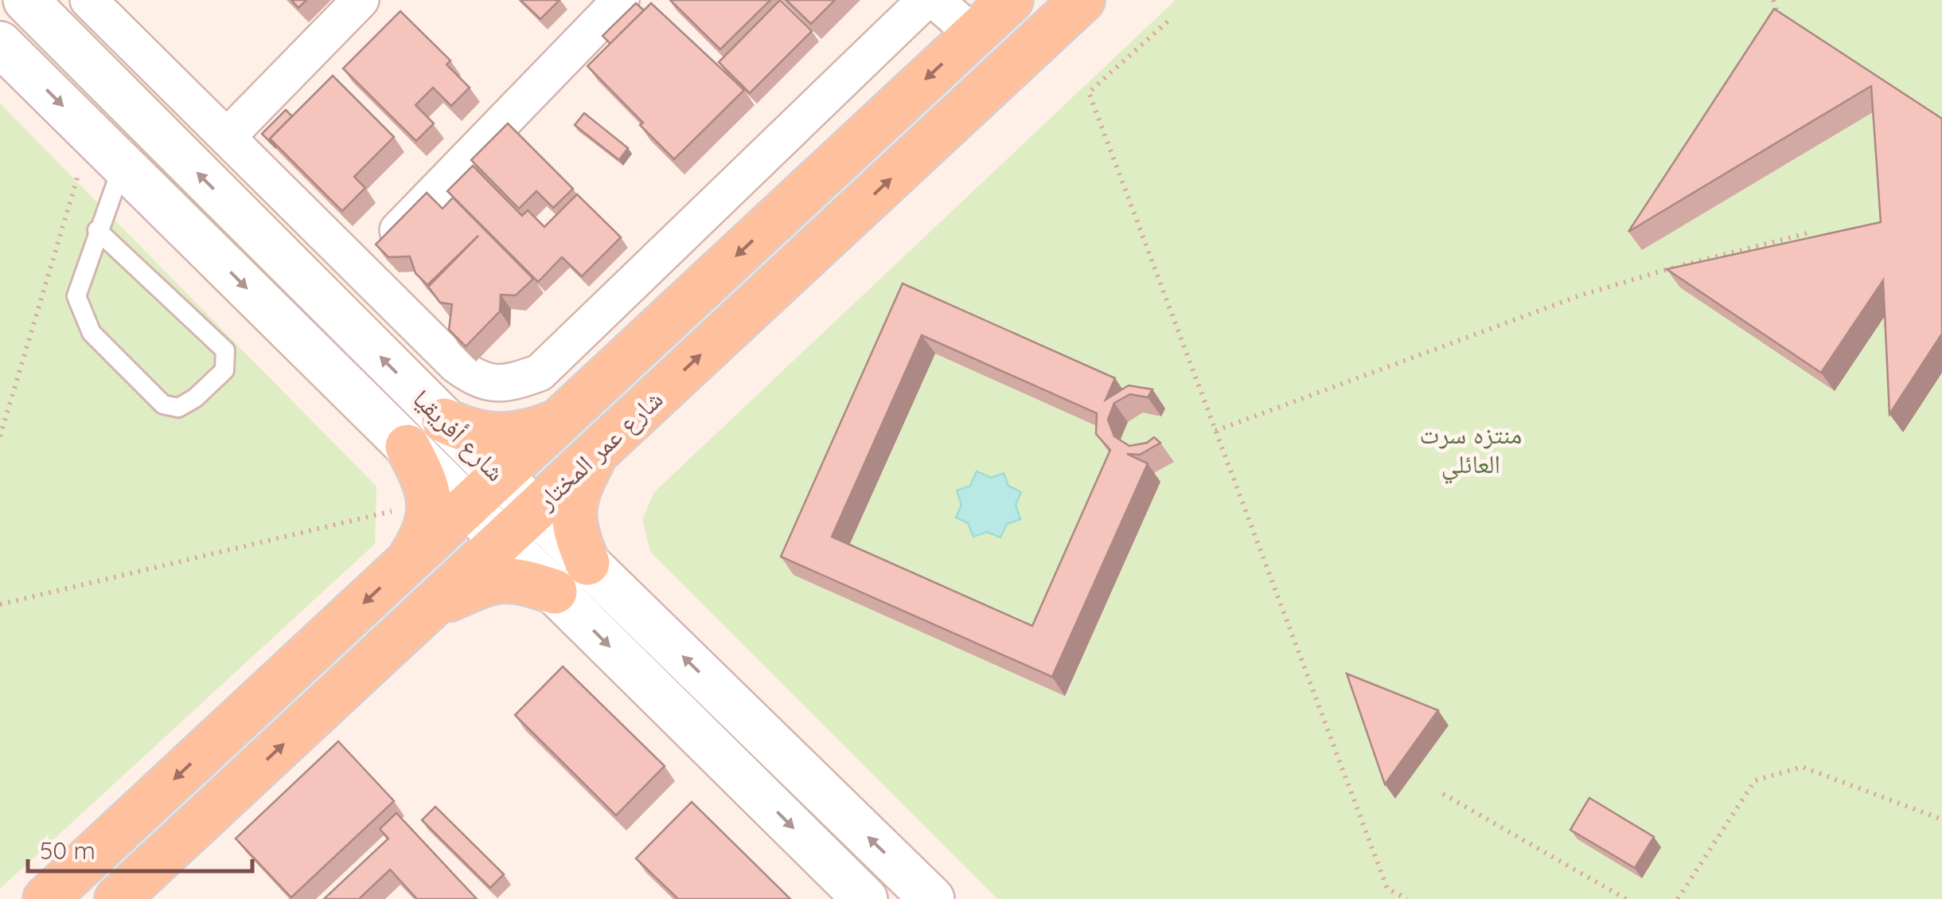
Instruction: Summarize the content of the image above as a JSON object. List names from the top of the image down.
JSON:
{
  "streets": {
    "main road": ["شارع عمر المختار"],
    "street": ["شارع أفريقيا"]
  },
  "crossings": [
    ["شارع أفريقيا", "شارع عمر المختار"]
  ],
  "parks": ["منتزه سرت العائلي"],
  "scale_bar": "50 m"
}
